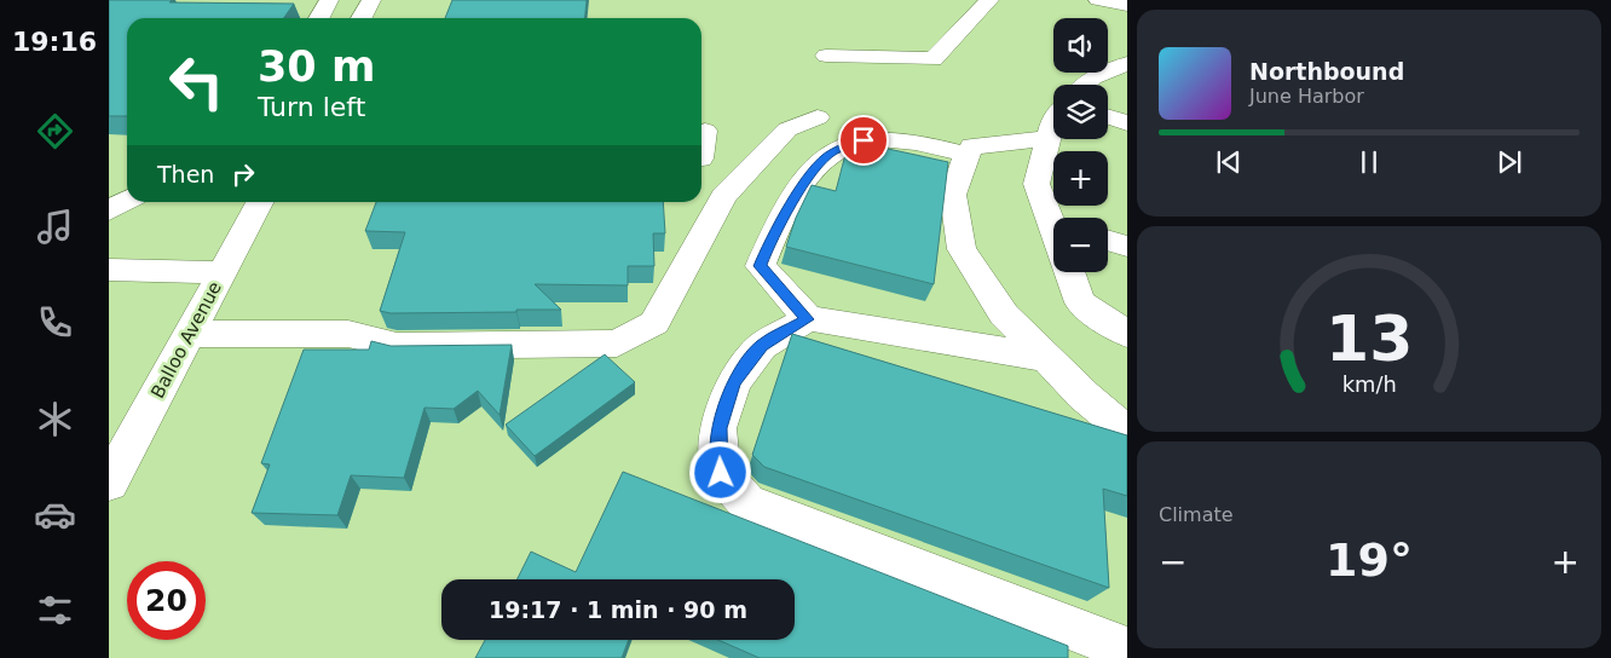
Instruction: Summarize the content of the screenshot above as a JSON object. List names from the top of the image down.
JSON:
{
  "streets": {
    "street": ["Balloo Avenue"]
  },
  "page": {
    "tabs": "19:16",
    "map_buttons": ["+", "−"],
    "turn": ["30 m", "Turn left"],
    "song": ["Northbound", "June Harbor"],
    "then": "Then",
    "tile": "Climate",
    "heat": ["−", "19°", "+"],
    "limit": "20",
    "trip": "19:17 · 1 min · 90 m",
    "gauge": ["13", "km/h"]
  }
}
